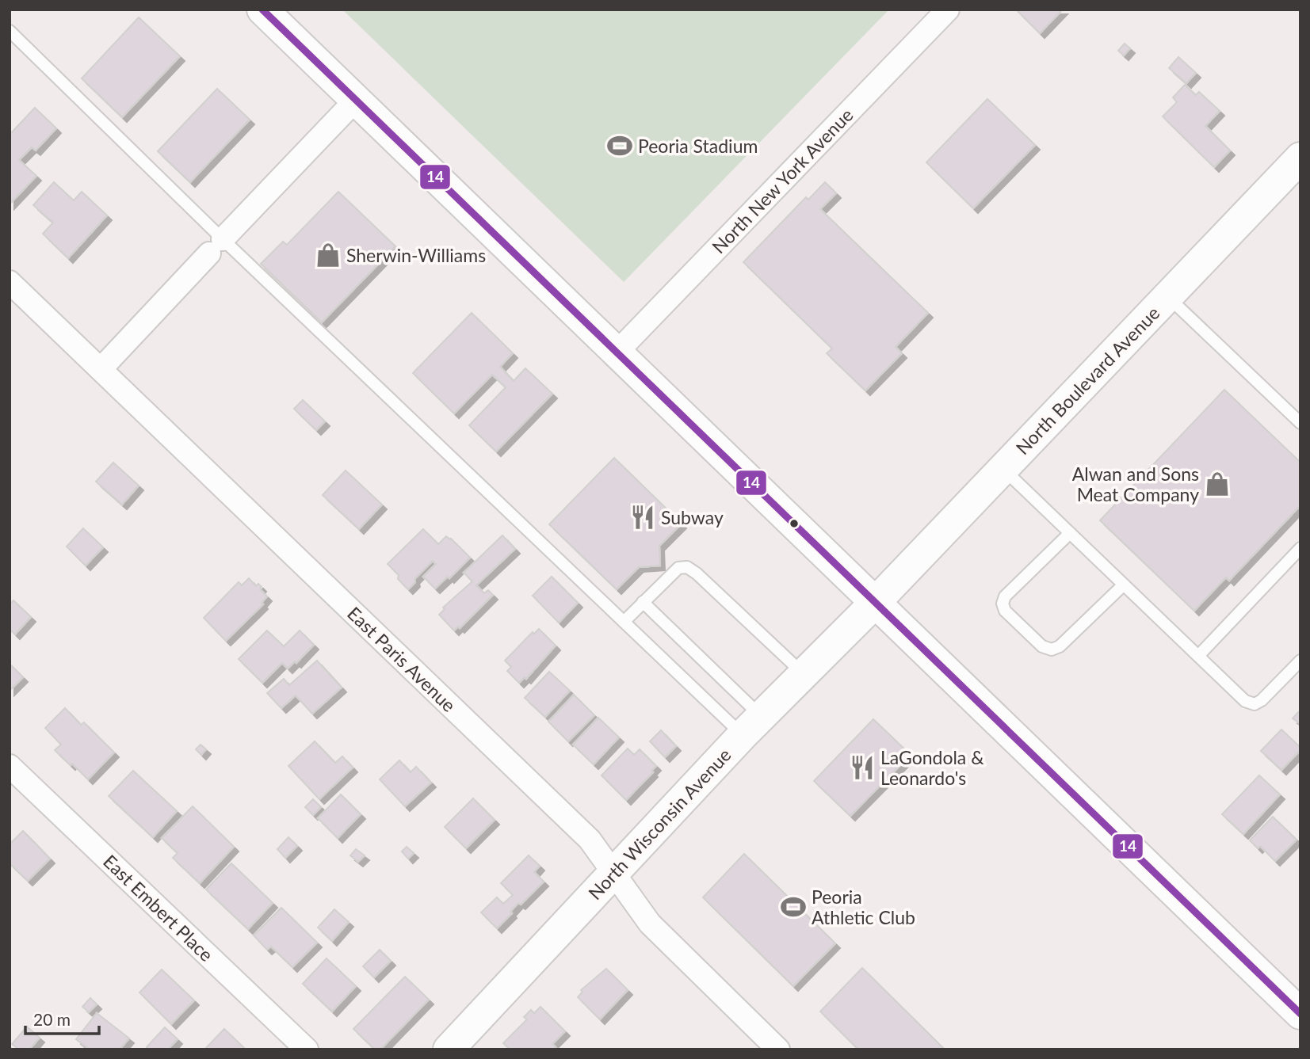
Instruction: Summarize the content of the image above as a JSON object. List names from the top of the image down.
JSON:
{
  "streets": {
    "main road": ["North Boulevard Avenue", "North Wisconsin Avenue"],
    "street": ["North New York Avenue", "East Paris Avenue", "East Embert Place"]
  },
  "crossings": [
    ["North Boulevard Avenue", "North Wisconsin Avenue"],
    ["East Paris Avenue", "North Wisconsin Avenue"]
  ],
  "places": {
    "sports": ["Peoria Stadium", "Peoria Athletic Club"],
    "shop": ["Sherwin-Williams", "Alwan and Sons Meat Company"],
    "restaurant": ["Subway", "LaGondola & Leonardo's"]
  },
  "lines": ["transit line 14"],
  "scale_bar": "20 m"
}
